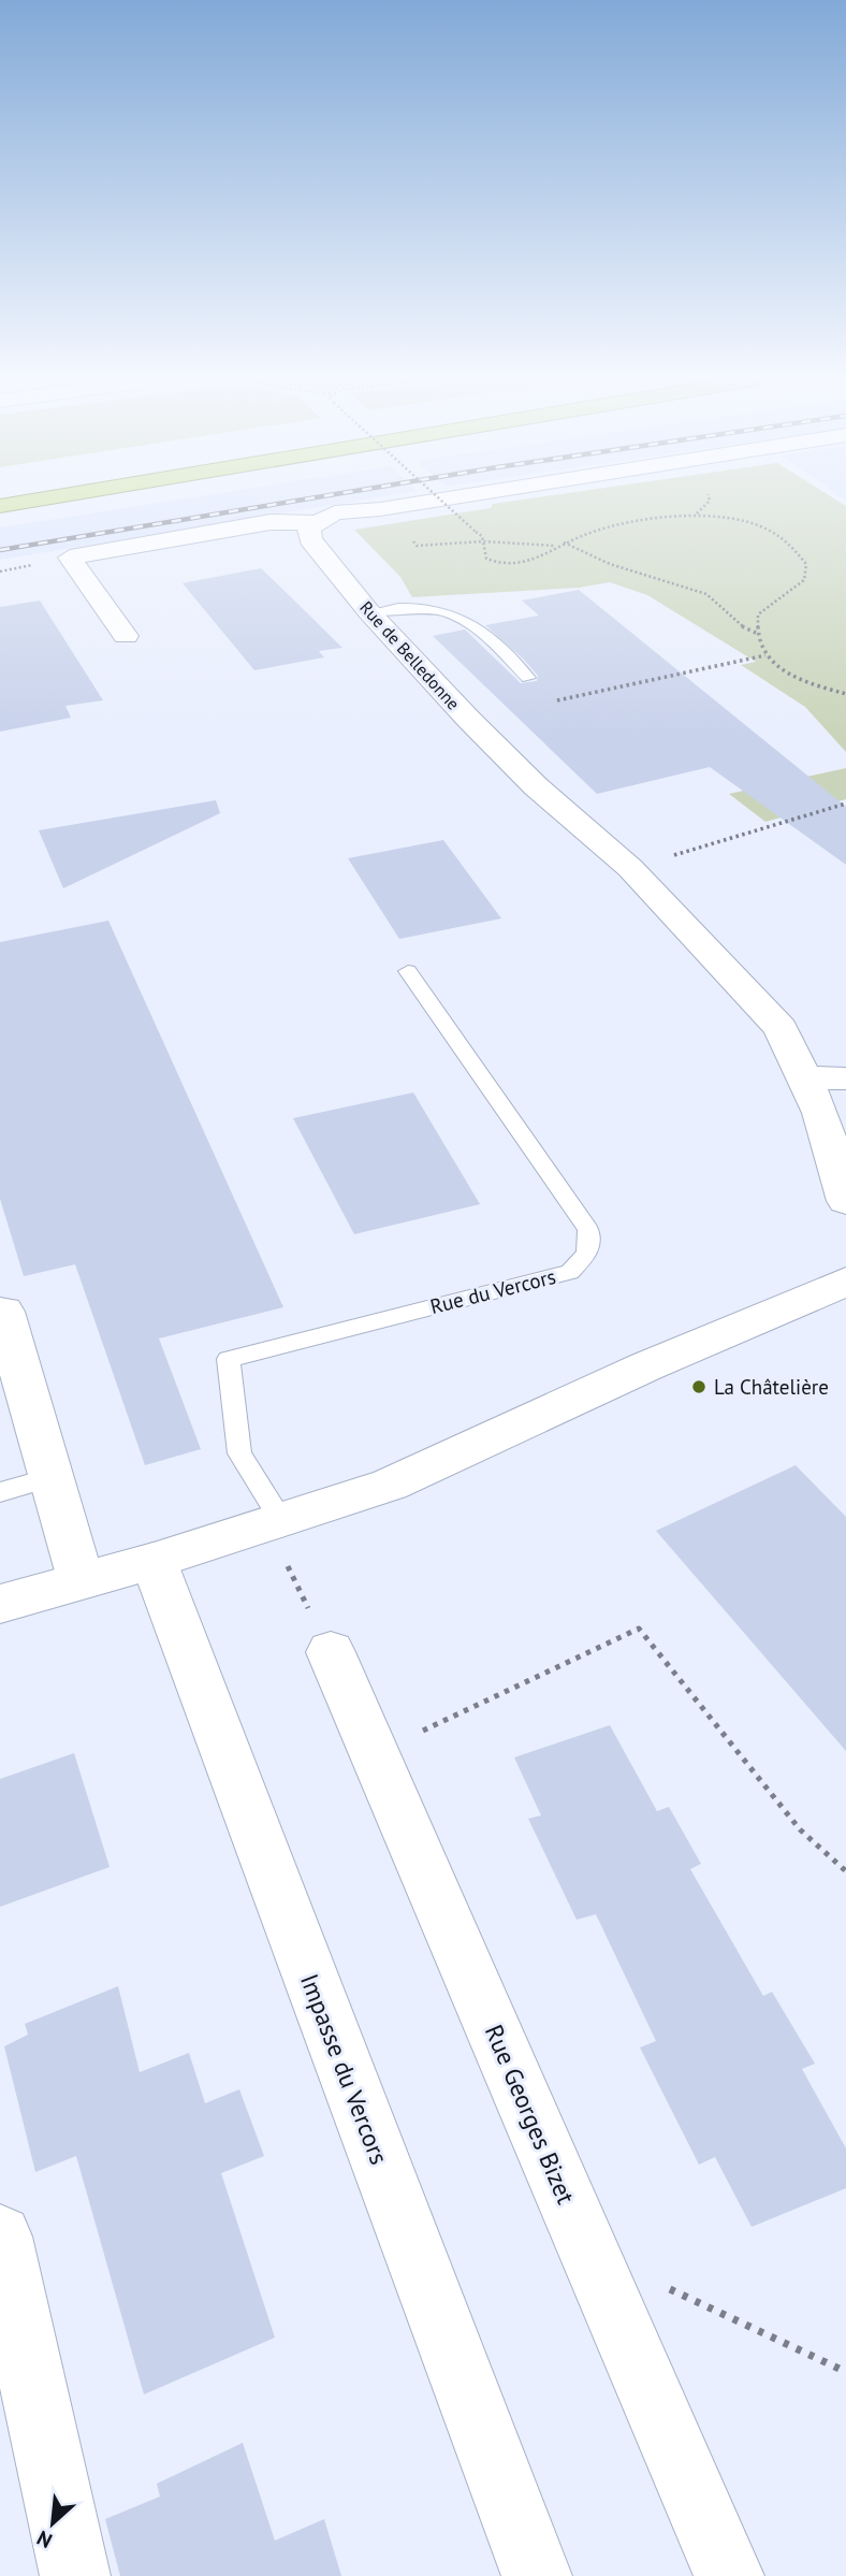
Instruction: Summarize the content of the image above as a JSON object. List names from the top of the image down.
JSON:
{
  "streets": {
    "street": ["Rue de Belledonne", "Impasse du Vercors", "Rue Georges Bizet"],
    "lane": ["Rue du Vercors"]
  },
  "places": ["La Châtelière"],
  "north": "bottom left"
}
